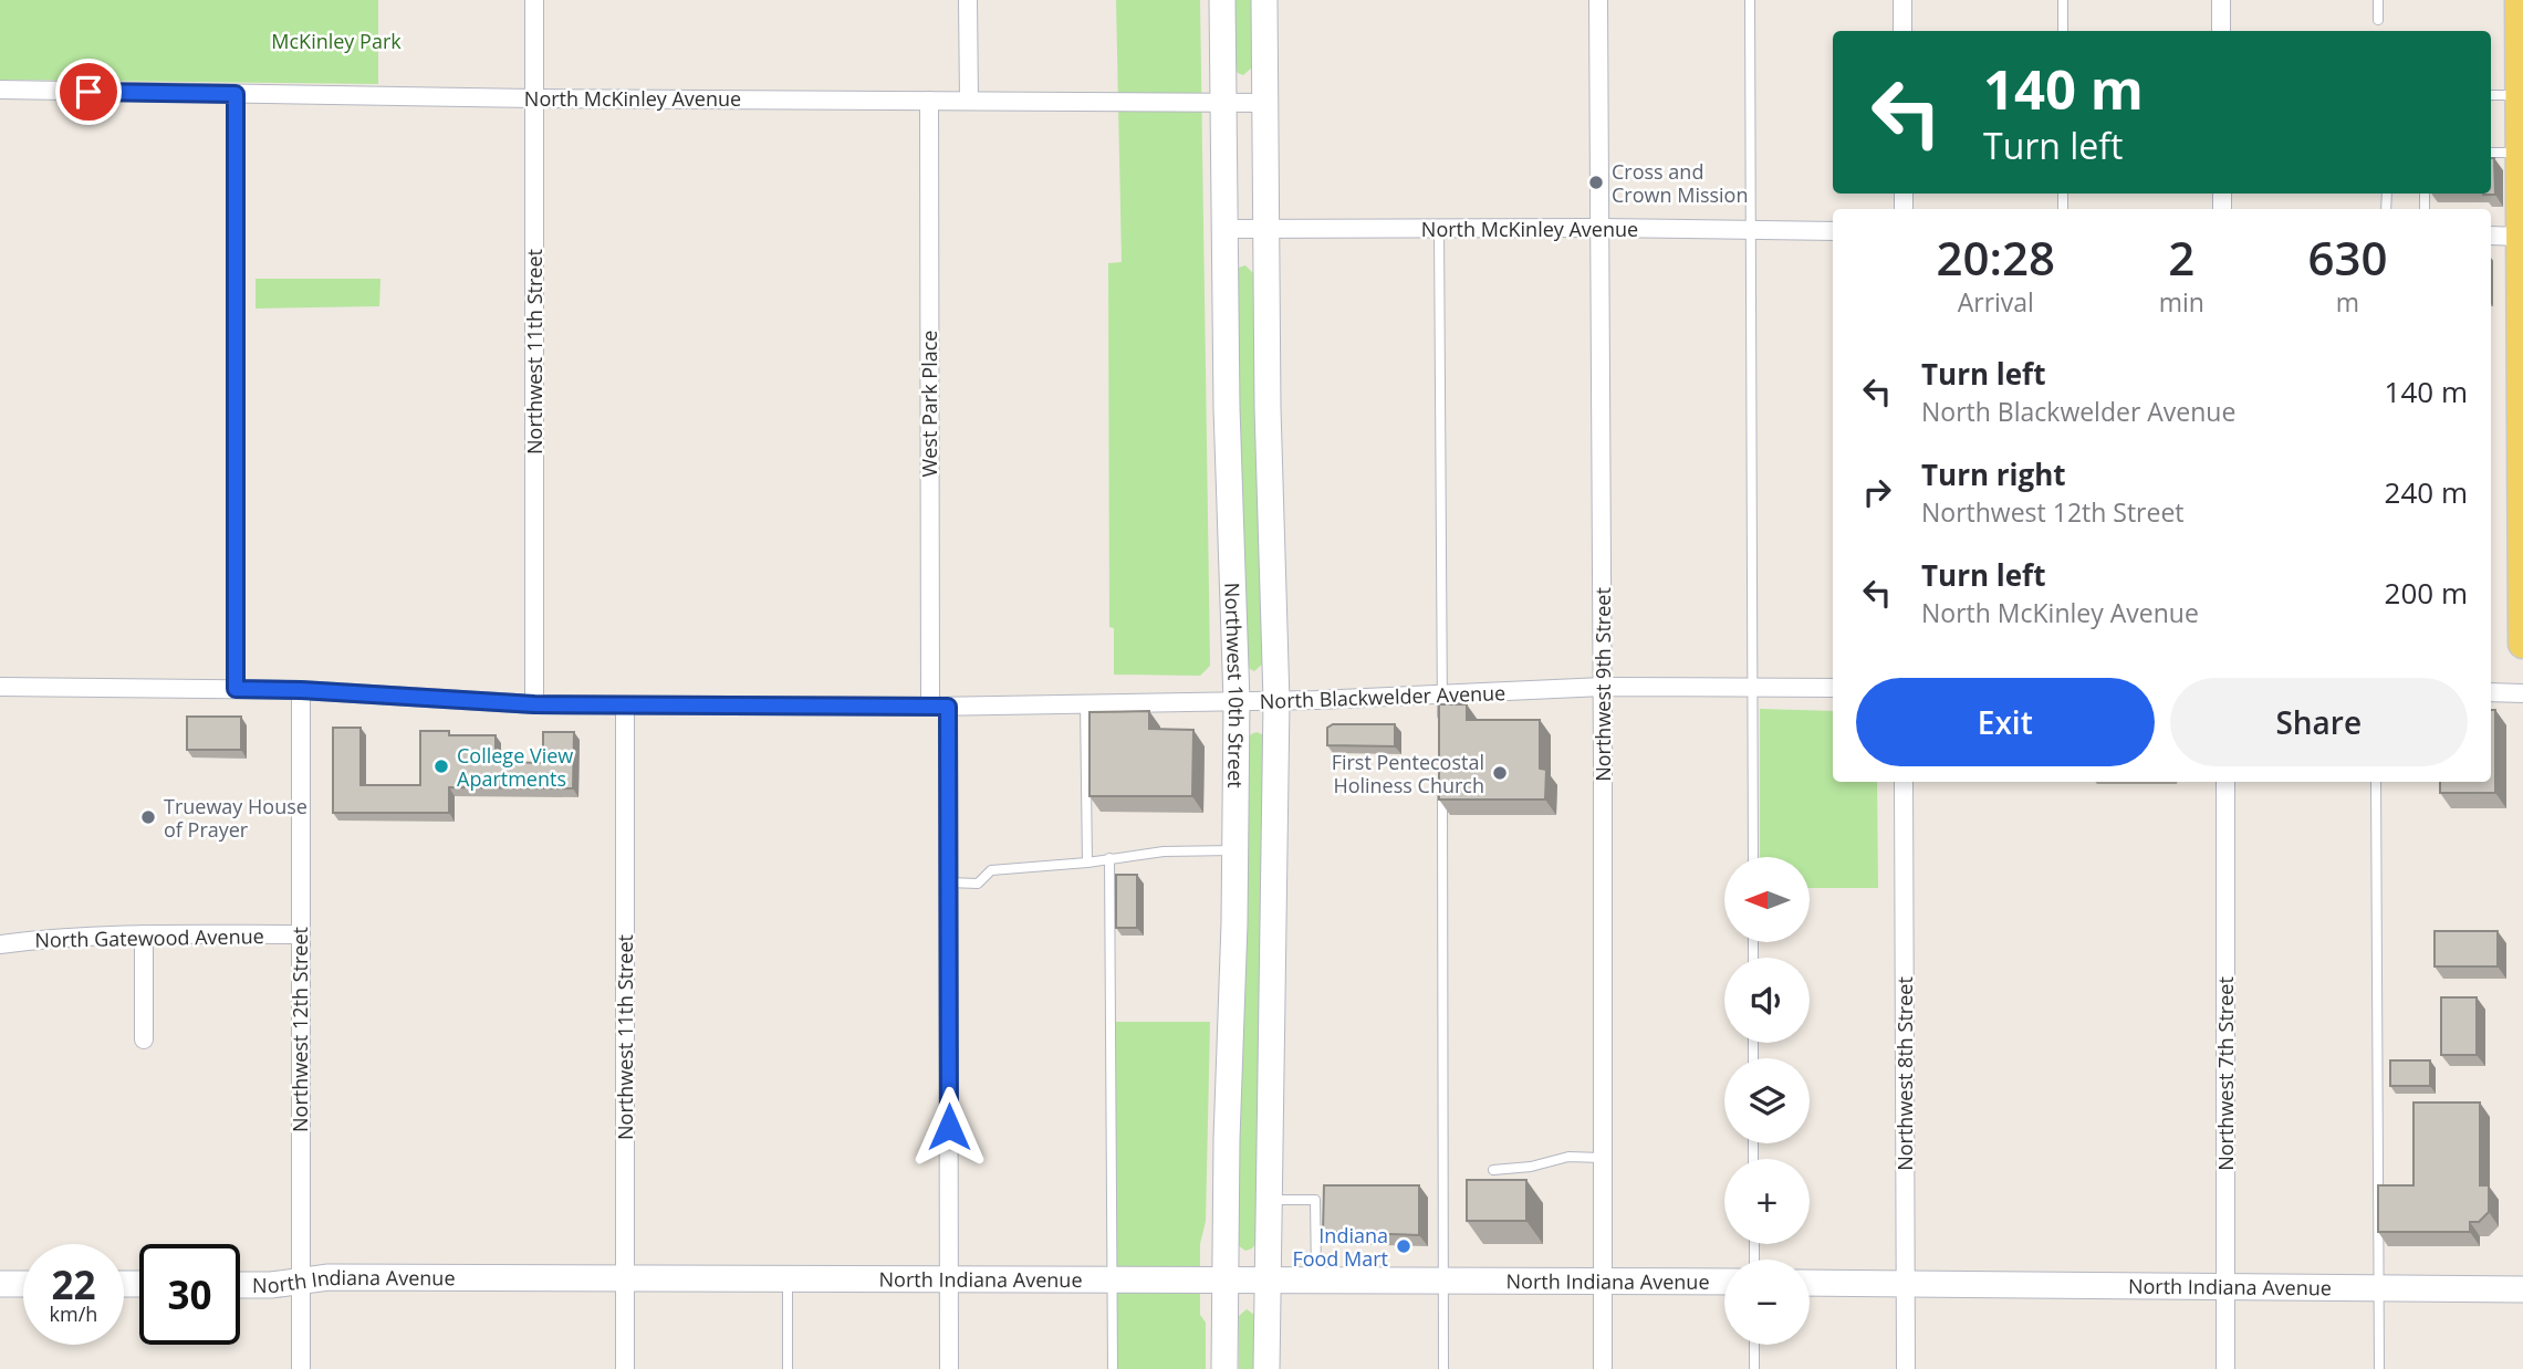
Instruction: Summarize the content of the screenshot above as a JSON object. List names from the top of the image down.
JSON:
{
  "streets": {
    "main road": ["Northwest 10th Street", "North Indiana Avenue"],
    "street": [
      "North McKinley Avenue",
      "Northwest 11th Street",
      "West Park Place",
      "Northwest 9th Street",
      "North Blackwelder Avenue",
      "North Gatewood Avenue",
      "Northwest 12th Street",
      "Northwest 8th Street",
      "Northwest 7th Street"
    ]
  },
  "crossings": [
    ["North McKinley Avenue", "Northwest 11th Street"],
    ["North McKinley Avenue", "West Park Place"],
    ["North McKinley Avenue", "Northwest 10th Street"],
    ["North McKinley Avenue", "Northwest 9th Street"],
    ["Northwest 11th Street", "North Blackwelder Avenue"],
    ["Northwest 11th Street", "North Indiana Avenue"],
    ["West Park Place", "North Blackwelder Avenue"],
    ["West Park Place", "North Indiana Avenue"],
    ["Northwest 10th Street", "North Blackwelder Avenue"],
    ["Northwest 10th Street", "North Indiana Avenue"],
    ["Northwest 9th Street", "North Blackwelder Avenue"],
    ["Northwest 9th Street", "North Indiana Avenue"],
    ["North Blackwelder Avenue", "Northwest 12th Street"],
    ["North Gatewood Avenue", "Northwest 12th Street"],
    ["Northwest 12th Street", "North Indiana Avenue"],
    ["Northwest 8th Street", "North Indiana Avenue"],
    ["Northwest 7th Street", "North Indiana Avenue"]
  ],
  "parks": ["McKinley Park"],
  "places": [
    "Cross and Crown Mission",
    "College View Apartments",
    "First Pentecostal Holiness Church",
    "Trueway House of Prayer",
    "Indiana Food Mart"
  ],
  "north": "left",
  "page": {
    "turn": ["140 m", "Turn left"],
    "eta": [
      "20:28",
      "Arrival",
      "2",
      "min",
      "630",
      "m"
    ],
    "list": [
      {
        "name": "Turn left",
        "note": "North Blackwelder Avenue",
        "value": "140 m"
      },
      {
        "name": "Turn right",
        "note": "Northwest 12th Street",
        "value": "240 m"
      },
      {
        "name": "Turn left",
        "note": "North McKinley Avenue",
        "value": "200 m"
      }
    ],
    "buttons": ["Exit", "Share"],
    "map_buttons": ["+", "−"],
    "speed": "22 km/h",
    "limit": "30"
  }
}
